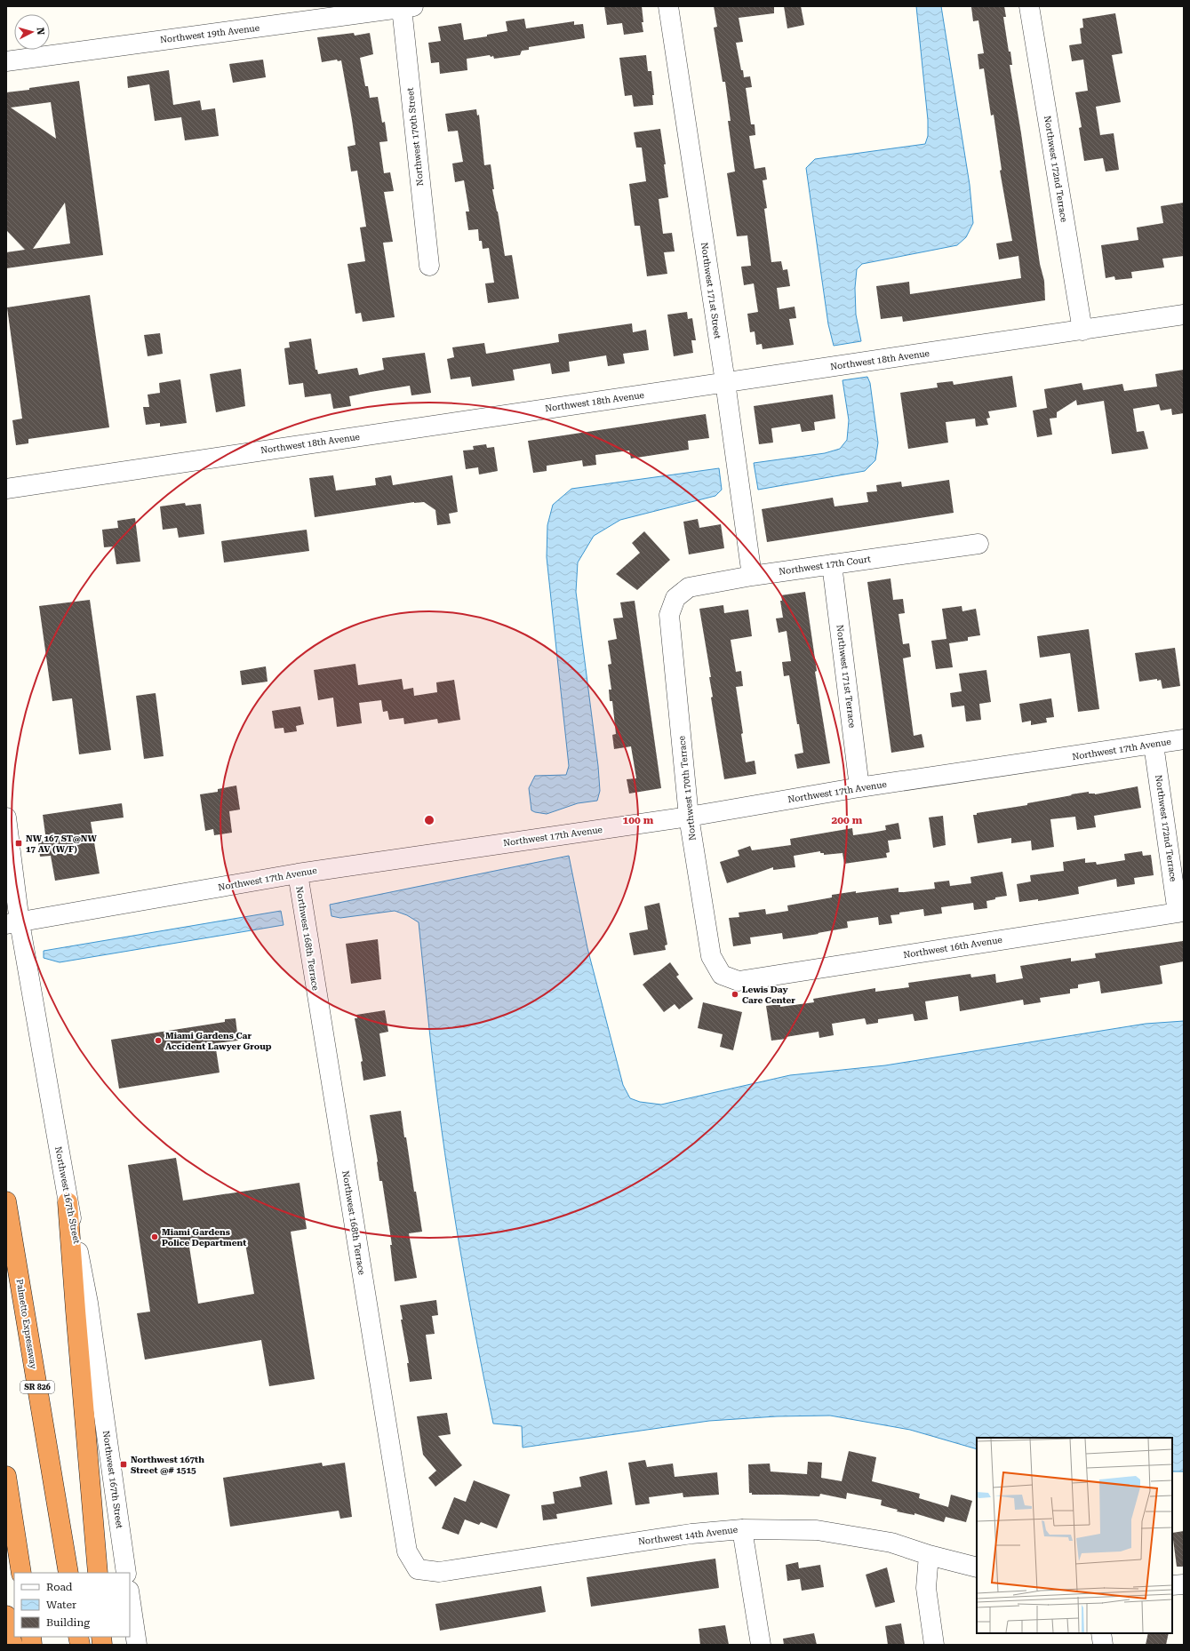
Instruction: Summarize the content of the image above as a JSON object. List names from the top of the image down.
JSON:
{
  "streets": {
    "highway": ["Palmetto Expressway", "SR 826"],
    "street": [
      "Northwest 19th Avenue",
      "Northwest 170th Street",
      "Northwest 172nd Terrace",
      "Northwest 171st Street",
      "Northwest 18th Avenue",
      "Northwest 17th Court",
      "Northwest 171st Terrace",
      "Northwest 17th Avenue",
      "Northwest 170th Terrace",
      "Northwest 168th Terrace",
      "Northwest 16th Avenue",
      "Northwest 167th Street",
      "Northwest 14th Avenue"
    ]
  },
  "crossings": [
    ["Northwest 19th Avenue", "Northwest 170th Street"],
    ["Northwest 172nd Terrace", "Northwest 18th Avenue"],
    ["Northwest 172nd Terrace", "Northwest 17th Avenue"],
    ["Northwest 172nd Terrace", "Northwest 16th Avenue"],
    ["Northwest 171st Street", "Northwest 18th Avenue"],
    ["Northwest 171st Street", "Northwest 17th Court"],
    ["Northwest 17th Court", "Northwest 171st Terrace"],
    ["Northwest 17th Court", "Northwest 170th Terrace"],
    ["Northwest 171st Terrace", "Northwest 17th Avenue"],
    ["Northwest 17th Avenue", "Northwest 170th Terrace"],
    ["Northwest 17th Avenue", "Northwest 168th Terrace"],
    ["Northwest 17th Avenue", "Northwest 167th Street"],
    ["Northwest 170th Terrace", "Northwest 16th Avenue"],
    ["Northwest 168th Terrace", "Northwest 14th Avenue"]
  ],
  "places": {
    "transit": ["NW 167 ST@NW 17 AV (W/F)", "Northwest 167th Street @# 1515"],
    "other": ["Lewis Day Care Center", "Miami Gardens Car Accident Lawyer Group", "Miami Gardens Police Department"]
  },
  "legend": ["Road", "Water", "Building"],
  "north": "right",
  "rings": ["100 m", "200 m"]
}
